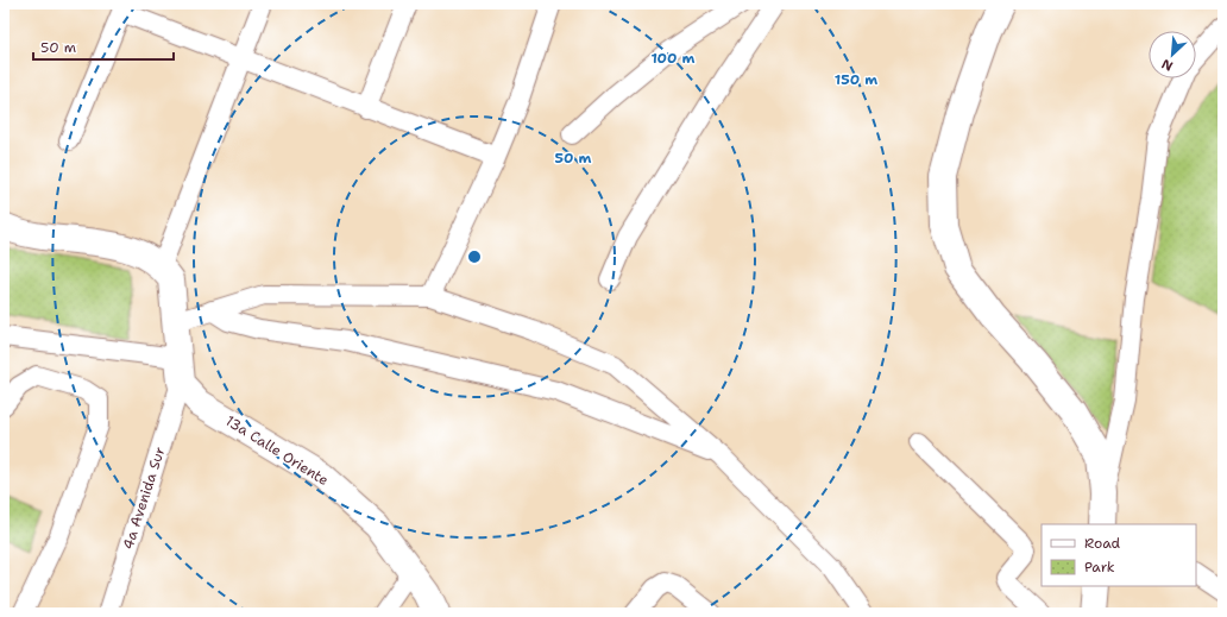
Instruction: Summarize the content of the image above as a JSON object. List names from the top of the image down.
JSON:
{
  "streets": {
    "street": ["13a Calle Oriente", "4a Avenida Sur"]
  },
  "crossings": [
    ["13a Calle Oriente", "4a Avenida Sur"]
  ],
  "legend": ["Road", "Park"],
  "scale_bar": "50 m",
  "north": "bottom left",
  "rings": ["100 m", "150 m", "50 m"]
}
